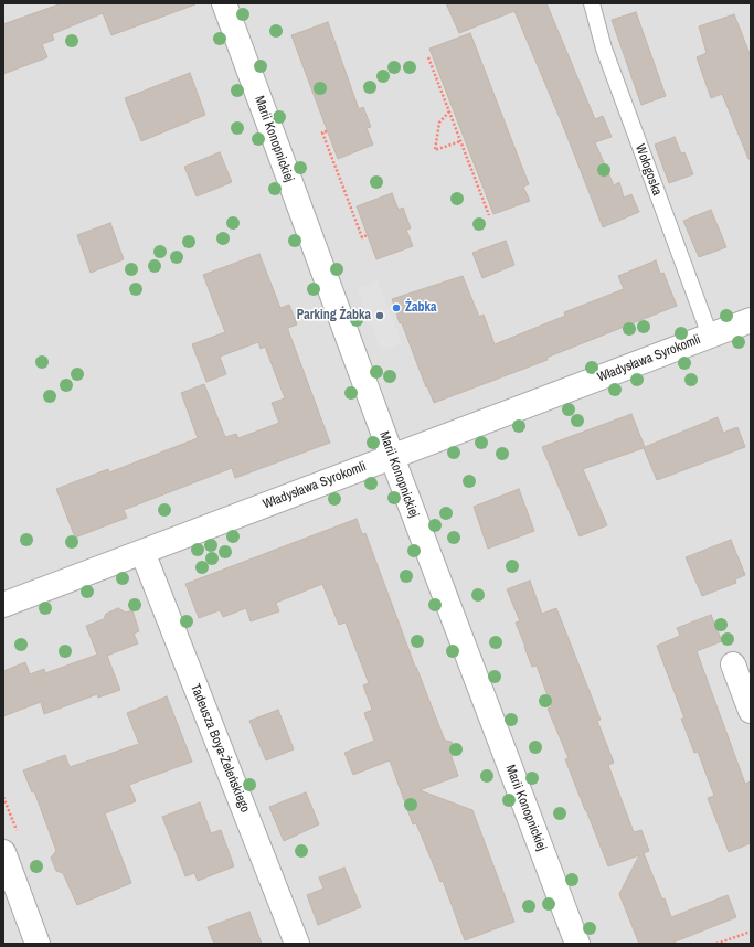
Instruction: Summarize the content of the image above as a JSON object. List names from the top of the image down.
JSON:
{
  "streets": {
    "street": ["Marii Konopnickiej", "Władysława Syrokomli", "Tadeusza Boya-Żeleńskiego"],
    "lane": ["Wołogoska"]
  },
  "crossings": [
    ["Marii Konopnickiej", "Władysława Syrokomli"],
    ["Wołogoska", "Władysława Syrokomli"],
    ["Władysława Syrokomli", "Tadeusza Boya-Żeleńskiego"]
  ],
  "places": ["Żabka", "Parking Żabka"]
}
